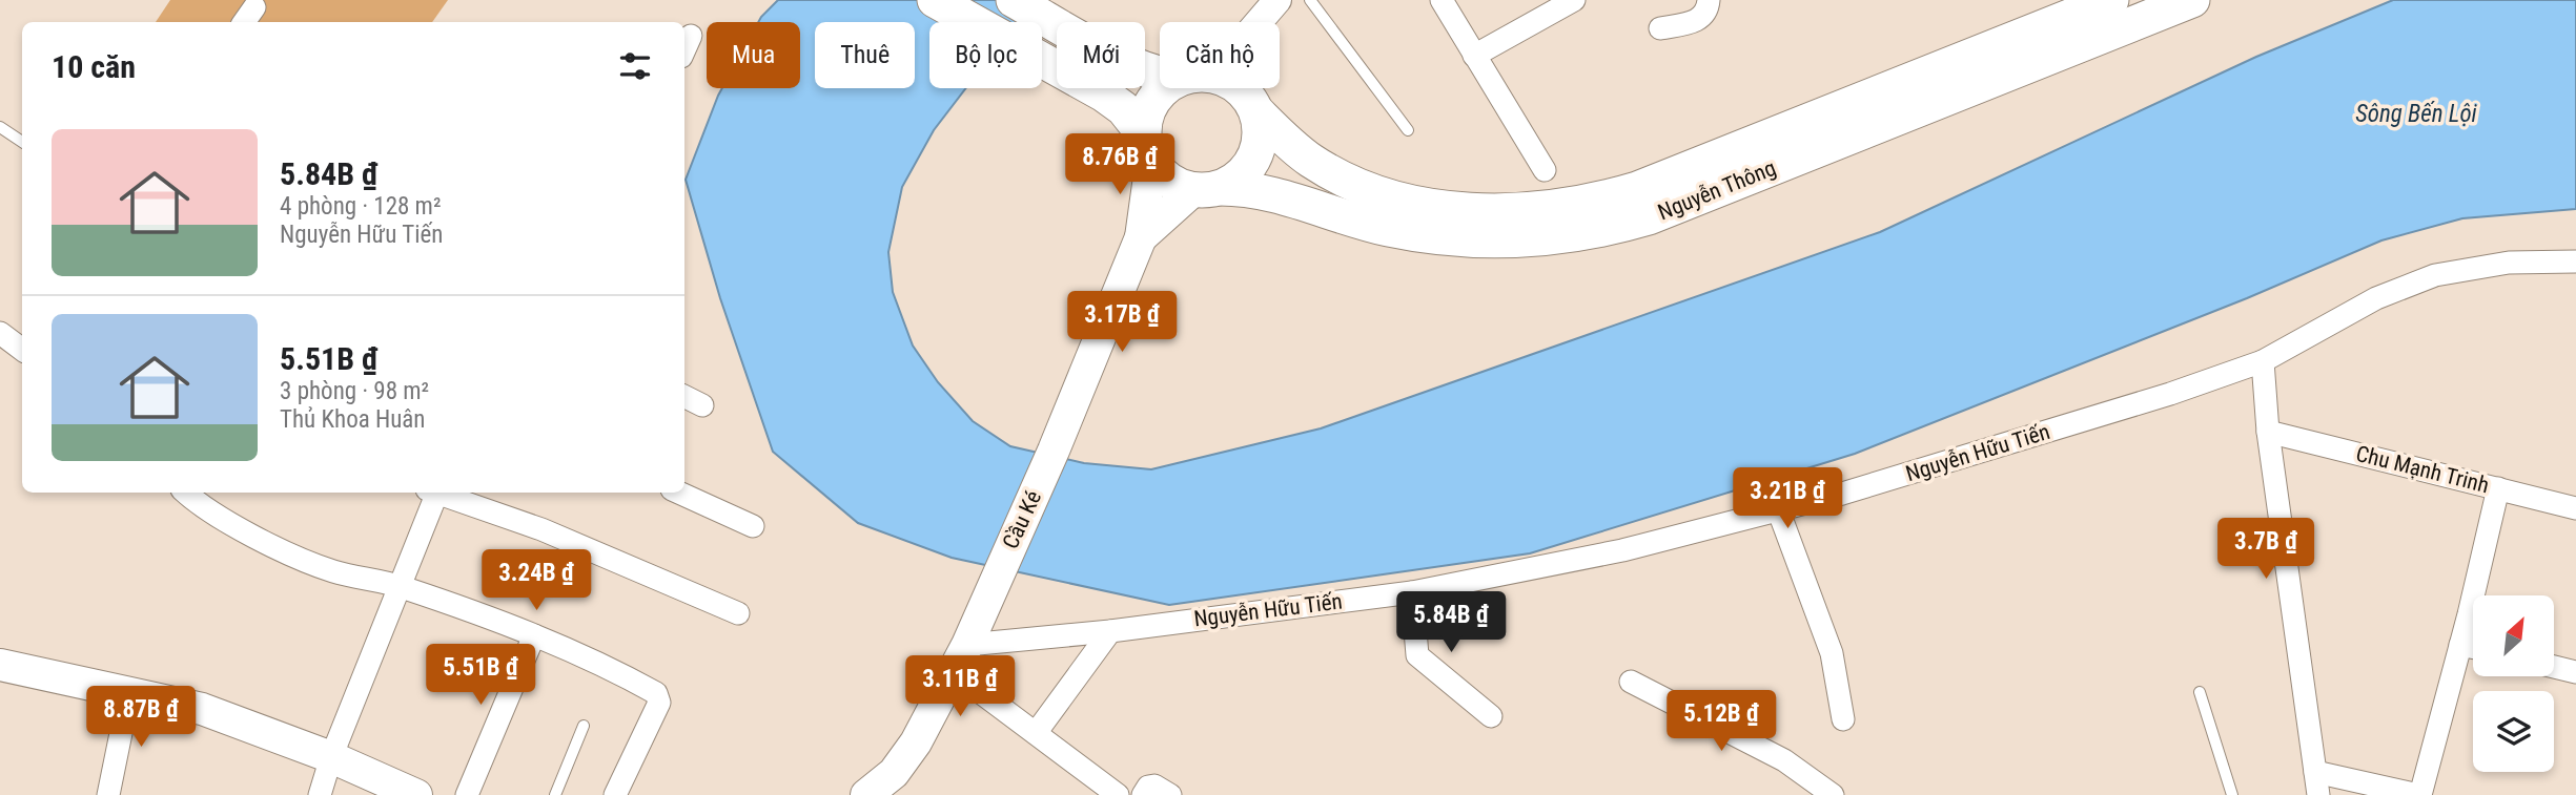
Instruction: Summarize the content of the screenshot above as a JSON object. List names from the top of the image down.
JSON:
{
  "streets": {
    "main road": ["Nguyễn Thông", "Cầu Ké"],
    "street": ["Nguyễn Hữu Tiến", "Chu Mạnh Trinh"]
  },
  "crossings": [
    ["Nguyễn Hữu Tiến", "Cầu Ké"]
  ],
  "water": ["Sông Bến Lội"],
  "north": "top right",
  "page": {
    "chip": [
      "Mua",
      "Thuê",
      "Bộ lọc",
      "Mới",
      "Căn hộ"
    ],
    "heading": "10 căn",
    "list": [
      {
        "name": "5.84B ₫",
        "note": "4 phòng · 128 m² · Nguyễn Hữu Tiến"
      },
      {
        "name": "5.51B ₫",
        "note": "3 phòng · 98 m² · Thủ Khoa Huân"
      }
    ],
    "price": [
      "8.76B ₫",
      "3.17B ₫",
      "3.21B ₫",
      "3.7B ₫",
      "3.24B ₫",
      "5.84B ₫",
      "5.51B ₫",
      "3.11B ₫",
      "8.87B ₫",
      "5.12B ₫"
    ]
  }
}
